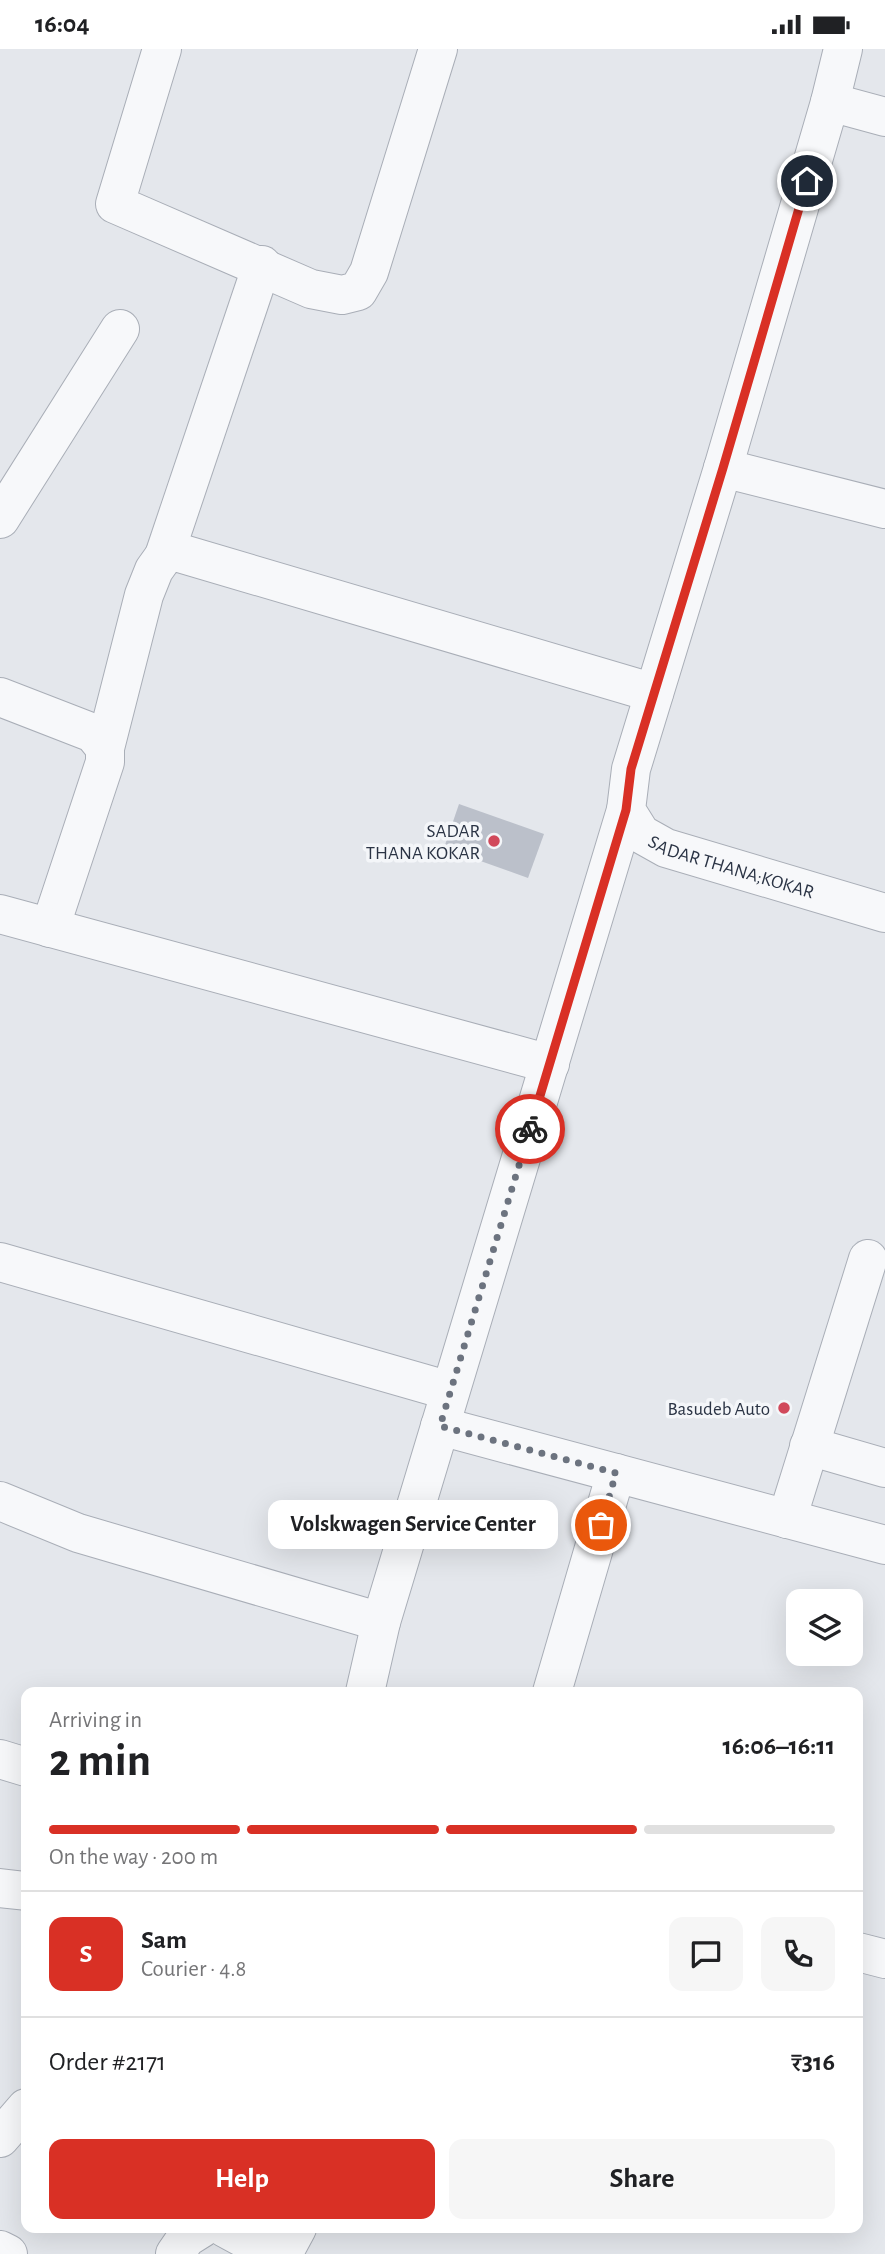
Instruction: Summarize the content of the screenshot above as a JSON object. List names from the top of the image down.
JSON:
{
  "streets": {
    "street": ["SADAR THANA;KOKAR"]
  },
  "places": ["SADAR THANA KOKAR", "Basudeb Auto", "Volskwagen Service Center"],
  "page": {
    "status": "16:04",
    "bubble": "Volskwagen Service Center",
    "heading": ["2 min", "Arriving in", "16:06–16:11"],
    "panel": [
      "Sam",
      "Courier · 4.8",
      "Order #2171",
      "₹316"
    ],
    "bar": "On the way · 200 m",
    "round": "S",
    "buttons": ["Help", "Share"]
  }
}
